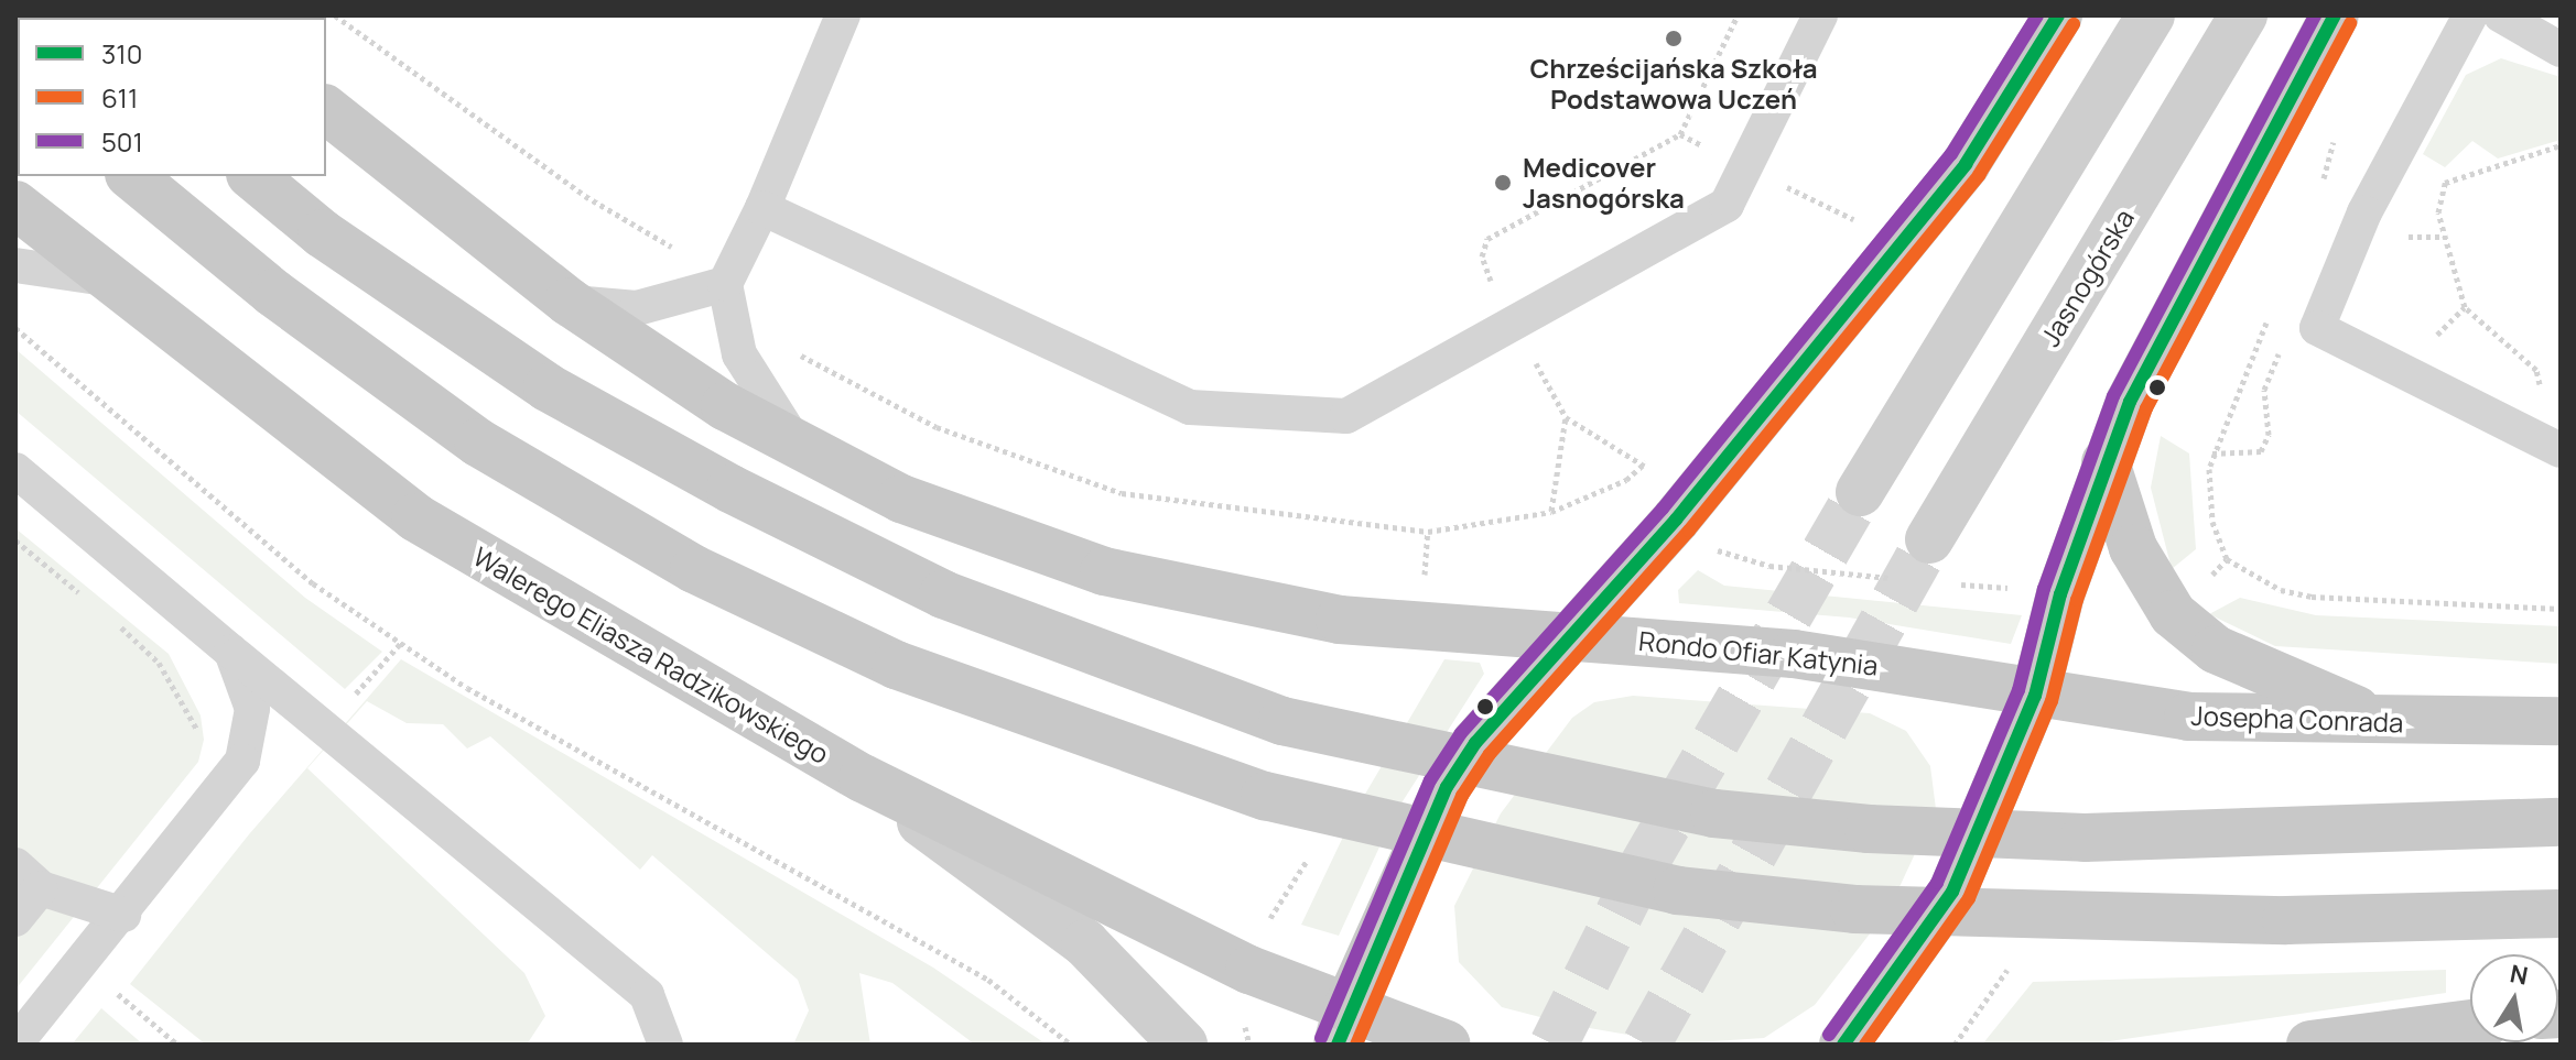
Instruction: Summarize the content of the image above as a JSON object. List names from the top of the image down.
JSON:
{
  "streets": {
    "main road": [
      "Jasnogórska",
      "Rondo Ofiar Katynia",
      "Walerego Eliasza Radzikowskiego",
      "Josepha Conrada"
    ]
  },
  "crossings": [
    ["Rondo Ofiar Katynia", "Josepha Conrada"]
  ],
  "places": ["Chrześcijańska Szkoła Podstawowa Uczeń", "Medicover Jasnogórska"],
  "lines": ["transit line 310", "transit line 501", "transit line 611"],
  "legend": ["310", "611", "501"],
  "north": "top"
}
